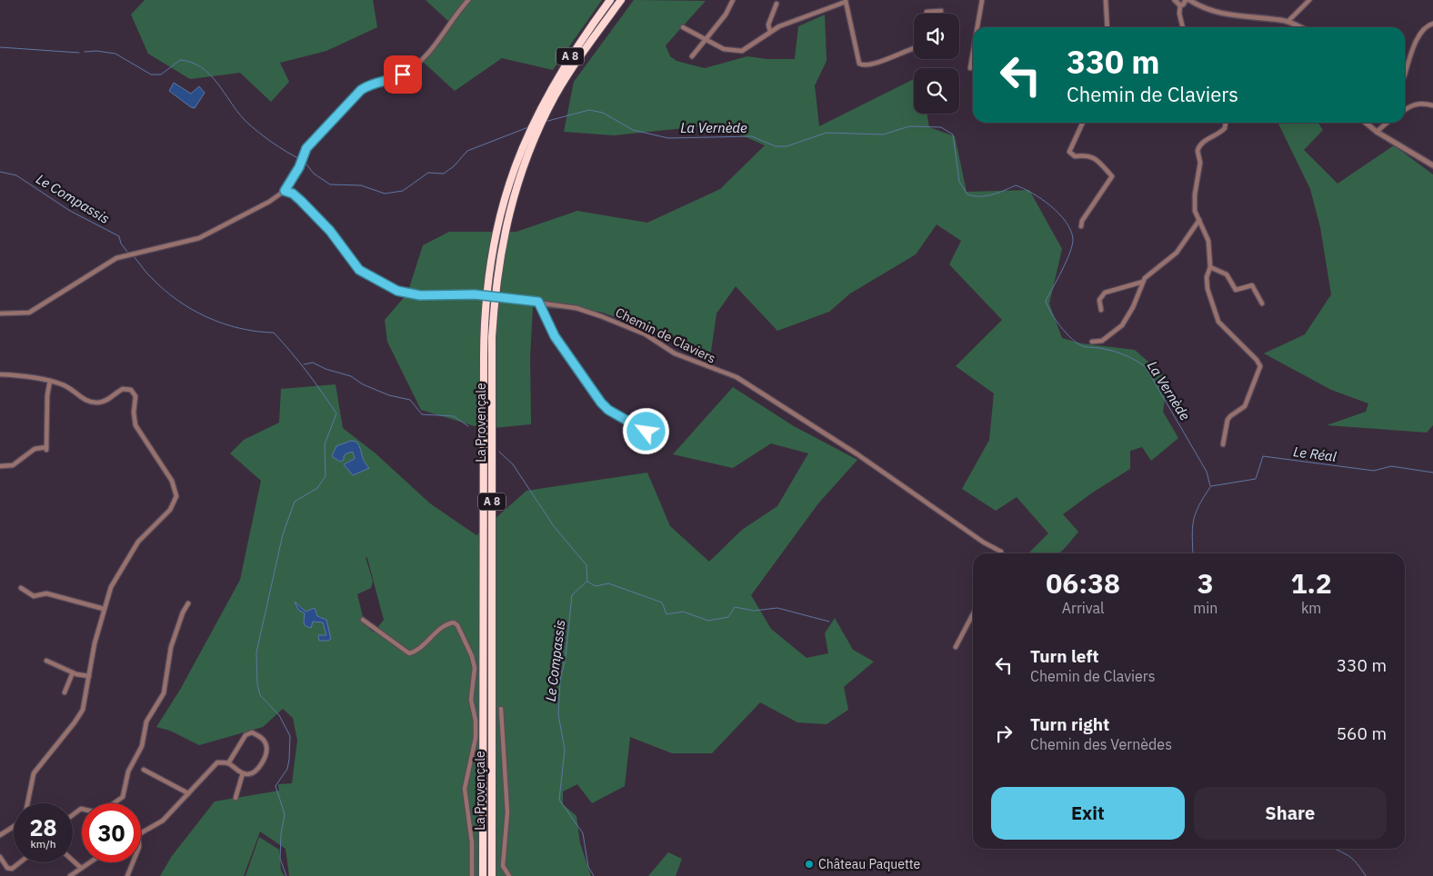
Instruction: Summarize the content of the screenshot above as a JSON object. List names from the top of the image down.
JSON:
{
  "streets": {
    "highway": ["A 8", "La Provençale"],
    "street": ["Chemin de Claviers"]
  },
  "water": ["La Vernède", "Le Compassis", "Le Réal"],
  "places": ["Château Paquette"],
  "page": {
    "turn": ["330 m", "Chemin de Claviers"],
    "eta": [
      "06:38",
      "Arrival",
      "3",
      "min",
      "1.2",
      "km"
    ],
    "list": [
      {
        "name": "Turn left",
        "note": "Chemin de Claviers",
        "value": "330 m"
      },
      {
        "name": "Turn right",
        "note": "Chemin des Vernèdes",
        "value": "560 m"
      }
    ],
    "buttons": ["Exit", "Share"],
    "speed": "28 km/h",
    "limit": "30"
  }
}
